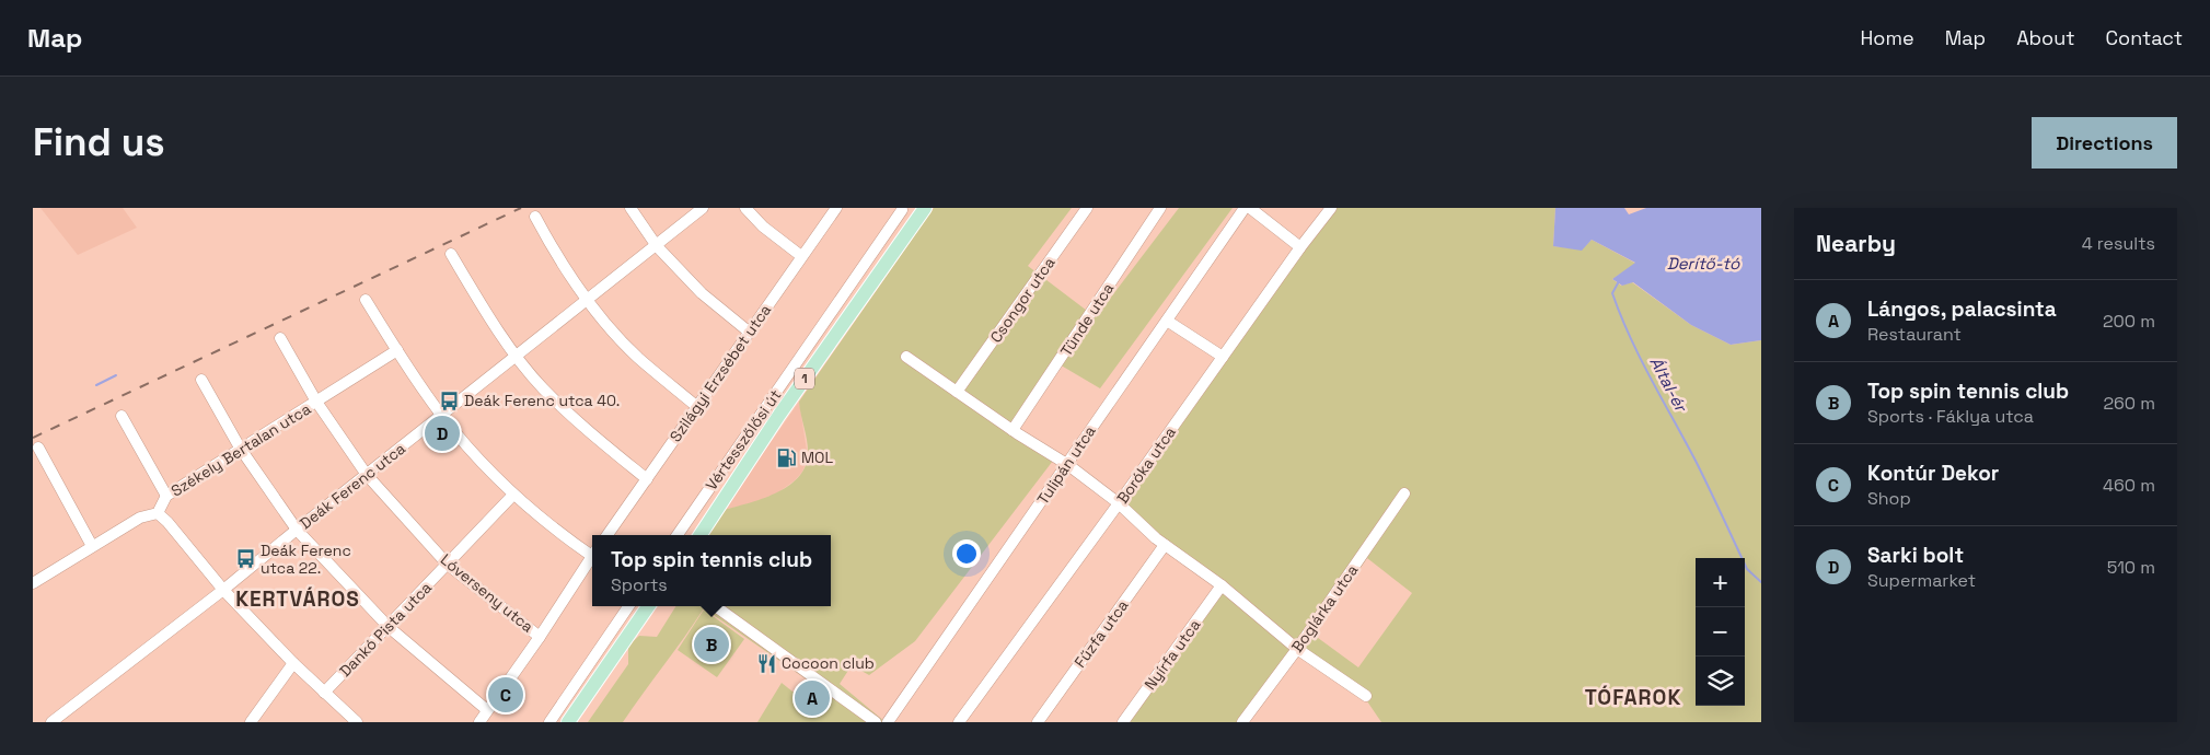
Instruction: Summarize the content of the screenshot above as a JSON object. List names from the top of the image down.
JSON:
{
  "streets": {
    "main road": ["1", "Vértesszőlősi út"],
    "street": [
      "Csongor utca",
      "Tünde utca",
      "Szilágyi Erzsébet utca",
      "Székely Bertalan utca",
      "Tulipán utca",
      "Boróka utca",
      "Deák Ferenc utca",
      "Lóverseny utca",
      "Boglárka utca",
      "Dankó Pista utca",
      "Fűzfa utca",
      "Nyírfa utca"
    ]
  },
  "crossings": [
    ["Székely Bertalan utca", "Lóverseny utca"],
    ["Deák Ferenc utca", "Lóverseny utca"],
    ["Lóverseny utca", "Dankó Pista utca"]
  ],
  "districts": ["KERTVÁROS", "TÓFAROK"],
  "water": ["Derítő-tó", "Által-ér"],
  "places": {
    "bus stop": ["Deák Ferenc utca 40.", "Deák Ferenc utca 22."],
    "fuel station": ["MOL"],
    "restaurant": ["Cocoon club"]
  },
  "page": {
    "header": "Map",
    "nav": [
      "Home",
      "Map",
      "About",
      "Contact"
    ],
    "buttons": "Directions",
    "title": "Find us",
    "heading": ["Nearby", "4 results"],
    "list": [
      {
        "mark": "A",
        "name": "Lángos, palacsinta",
        "note": "Restaurant",
        "value": "200 m"
      },
      {
        "mark": "B",
        "name": "Top spin tennis club",
        "note": "Sports · Fáklya utca",
        "value": "260 m"
      },
      {
        "mark": "C",
        "name": "Kontúr Dekor",
        "note": "Shop",
        "value": "460 m"
      },
      {
        "mark": "D",
        "name": "Sarki bolt",
        "note": "Supermarket",
        "value": "510 m"
      }
    ],
    "pins": [
      "D",
      "B",
      "C",
      "A"
    ],
    "popup": ["Top spin tennis club", "Sports"],
    "map_buttons": ["+", "−"]
  }
}
